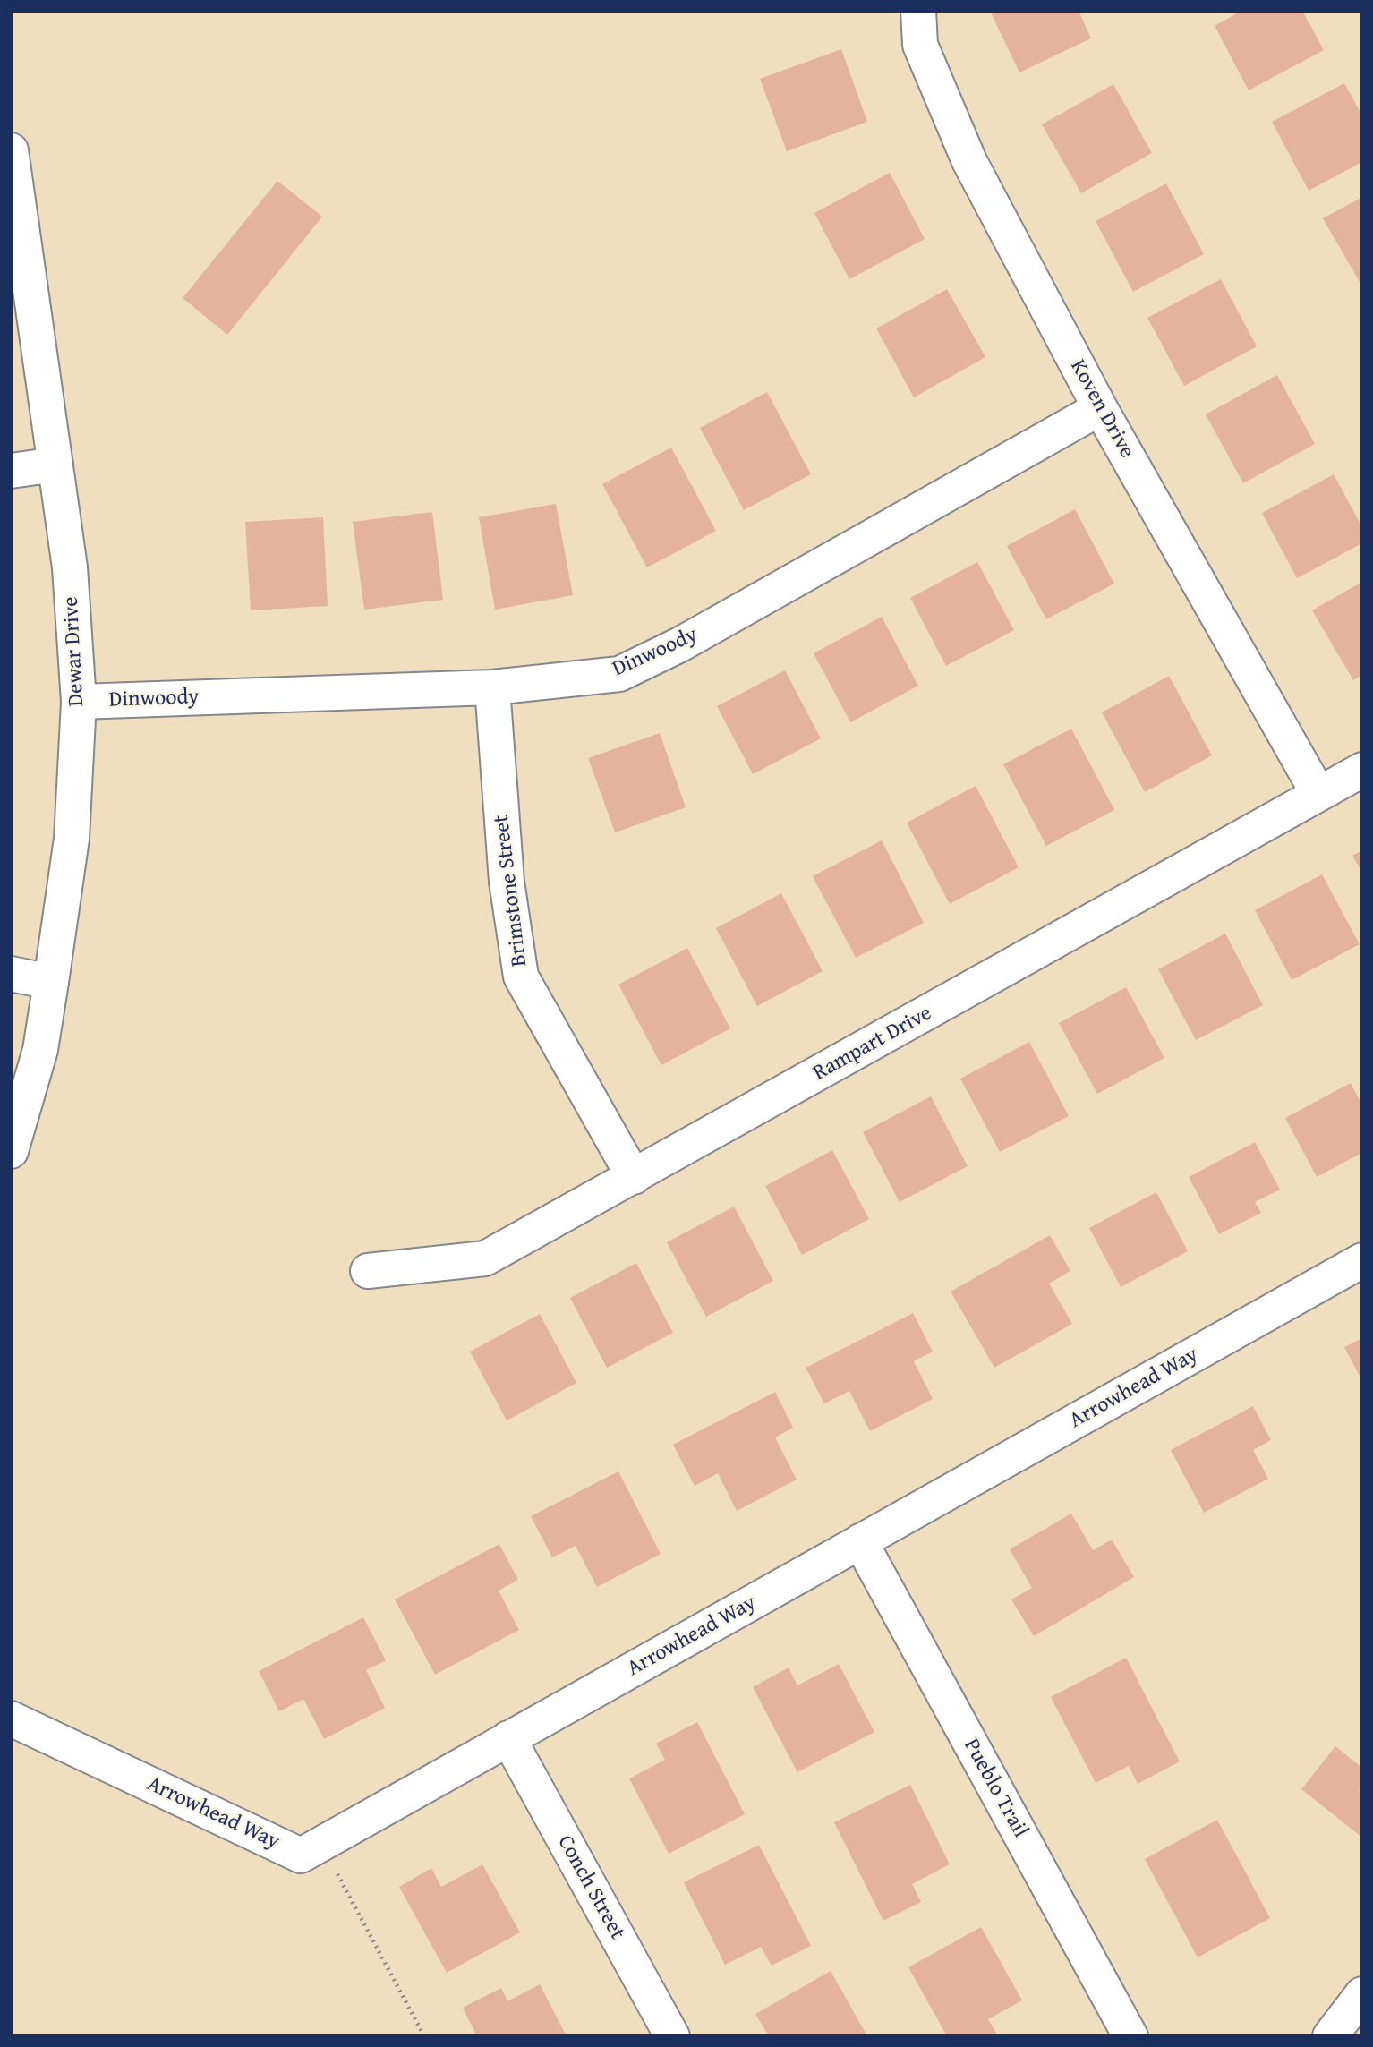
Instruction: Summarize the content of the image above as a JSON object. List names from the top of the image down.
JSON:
{
  "streets": {
    "street": [
      "Koven Drive",
      "Dewar Drive",
      "Dinwoody",
      "Brimstone Street",
      "Rampart Drive",
      "Arrowhead Way",
      "Pueblo Trail",
      "Conch Street"
    ]
  },
  "crossings": [
    ["Koven Drive", "Dinwoody"],
    ["Koven Drive", "Rampart Drive"],
    ["Dewar Drive", "Dinwoody"],
    ["Dinwoody", "Brimstone Street"],
    ["Brimstone Street", "Rampart Drive"],
    ["Arrowhead Way", "Pueblo Trail"],
    ["Arrowhead Way", "Conch Street"]
  ]
}
